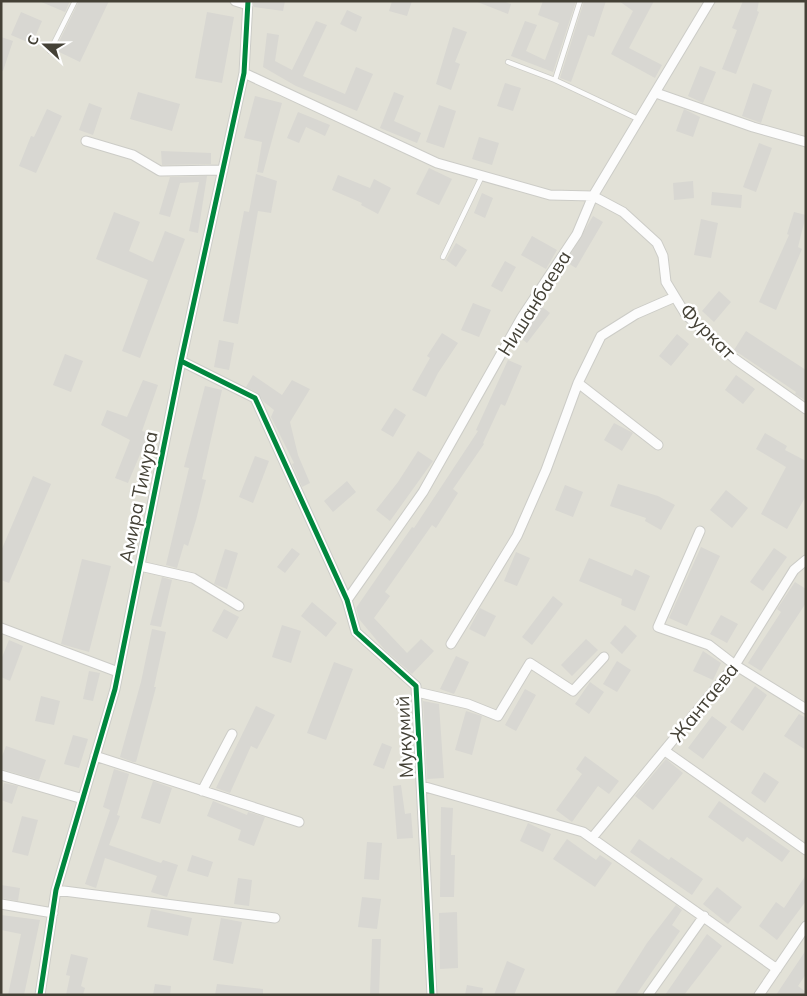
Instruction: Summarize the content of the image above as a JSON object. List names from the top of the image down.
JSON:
{
  "streets": {
    "street": [
      "Нишанбаева",
      "Фуркат",
      "Амира Тимура",
      "Жантаева",
      "Мукумий"
    ]
  },
  "crossings": [
    ["Нишанбаева", "Фуркат"],
    ["Нишанбаева", "Мукумий"],
    ["Амира Тимура", "Мукумий"]
  ],
  "north": "left"
}
